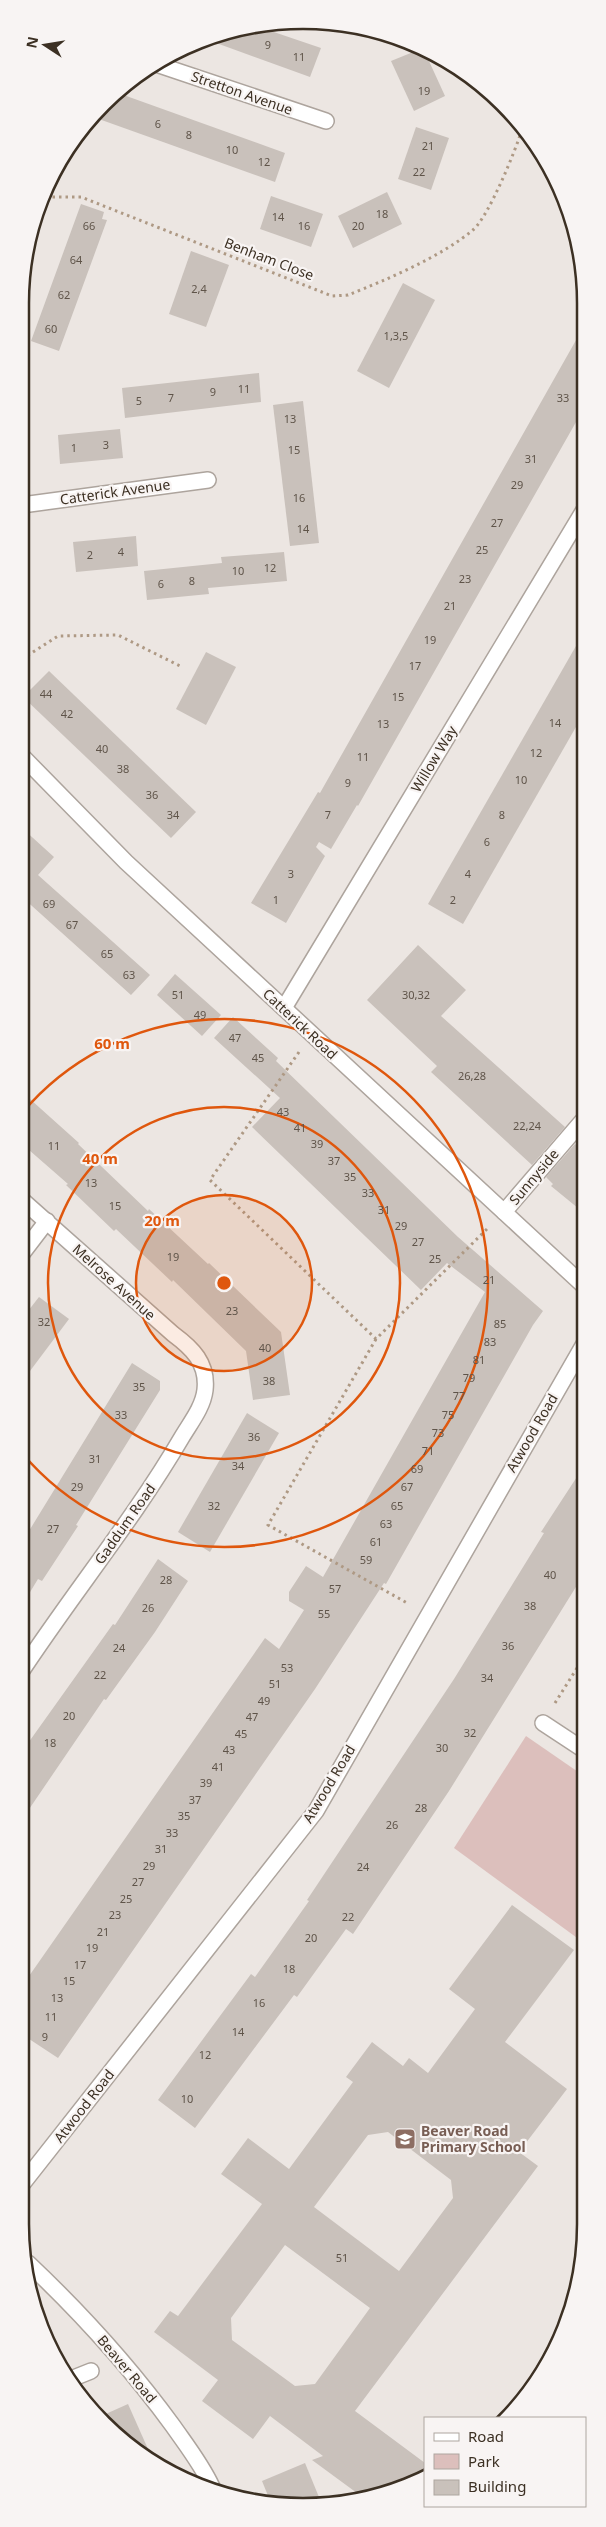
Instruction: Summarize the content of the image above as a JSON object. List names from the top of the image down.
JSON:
{
  "streets": {
    "street": [
      "Stretton Avenue",
      "Catterick Avenue",
      "Willow Way",
      "Catterick Road",
      "Sunnyside",
      "Melrose Avenue",
      "Atwood Road",
      "Gaddum Road",
      "Beaver Road"
    ],
    "path": ["Benham Close"]
  },
  "crossings": [
    ["Willow Way", "Catterick Road"],
    ["Catterick Road", "Sunnyside"],
    ["Melrose Avenue", "Gaddum Road"]
  ],
  "places": {
    "school or university": ["Beaver Road Primary School"]
  },
  "house_numbers": [
    "9",
    "11",
    "19",
    "6",
    "8",
    "21",
    "10",
    "12",
    "22",
    "18",
    "14",
    "66",
    "16",
    "20",
    "64",
    "2,4",
    "62",
    "60",
    "1,3,5",
    "11",
    "9",
    "7",
    "33",
    "5",
    "13",
    "3",
    "1",
    "15",
    "31",
    "29",
    "16",
    "27",
    "14",
    "25",
    "4",
    "2",
    "12",
    "10",
    "23",
    "8",
    "6",
    "21",
    "19",
    "17",
    "44",
    "15",
    "42",
    "14",
    "13",
    "40",
    "12",
    "11",
    "38",
    "10",
    "9",
    "36",
    "34",
    "7",
    "8",
    "6",
    "3",
    "4",
    "1",
    "2",
    "69",
    "67",
    "65",
    "63",
    "51",
    "30,32",
    "49",
    "47",
    "45",
    "26,28",
    "43",
    "22,24",
    "41",
    "39",
    "11",
    "37",
    "35",
    "13",
    "33",
    "15",
    "31",
    "29",
    "27",
    "19",
    "25",
    "21",
    "23",
    "32",
    "85",
    "83",
    "40",
    "81",
    "79",
    "38",
    "35",
    "77",
    "33",
    "75",
    "73",
    "36",
    "71",
    "31",
    "34",
    "69",
    "29",
    "67",
    "32",
    "65",
    "63",
    "27",
    "61",
    "59",
    "40",
    "28",
    "57",
    "38",
    "26",
    "55",
    "36",
    "24",
    "53",
    "22",
    "34",
    "51",
    "49",
    "20",
    "47",
    "32",
    "45",
    "18",
    "30",
    "43",
    "41",
    "39",
    "37",
    "28",
    "35",
    "26",
    "33",
    "31",
    "29",
    "24",
    "27",
    "25",
    "23",
    "22",
    "21",
    "20",
    "19",
    "17",
    "18",
    "15",
    "13",
    "16",
    "11",
    "14",
    "9",
    "12",
    "10",
    "51"
  ],
  "legend": ["Road", "Park", "Building"],
  "north": "left",
  "rings": ["60 m", "40 m", "20 m"]
}
